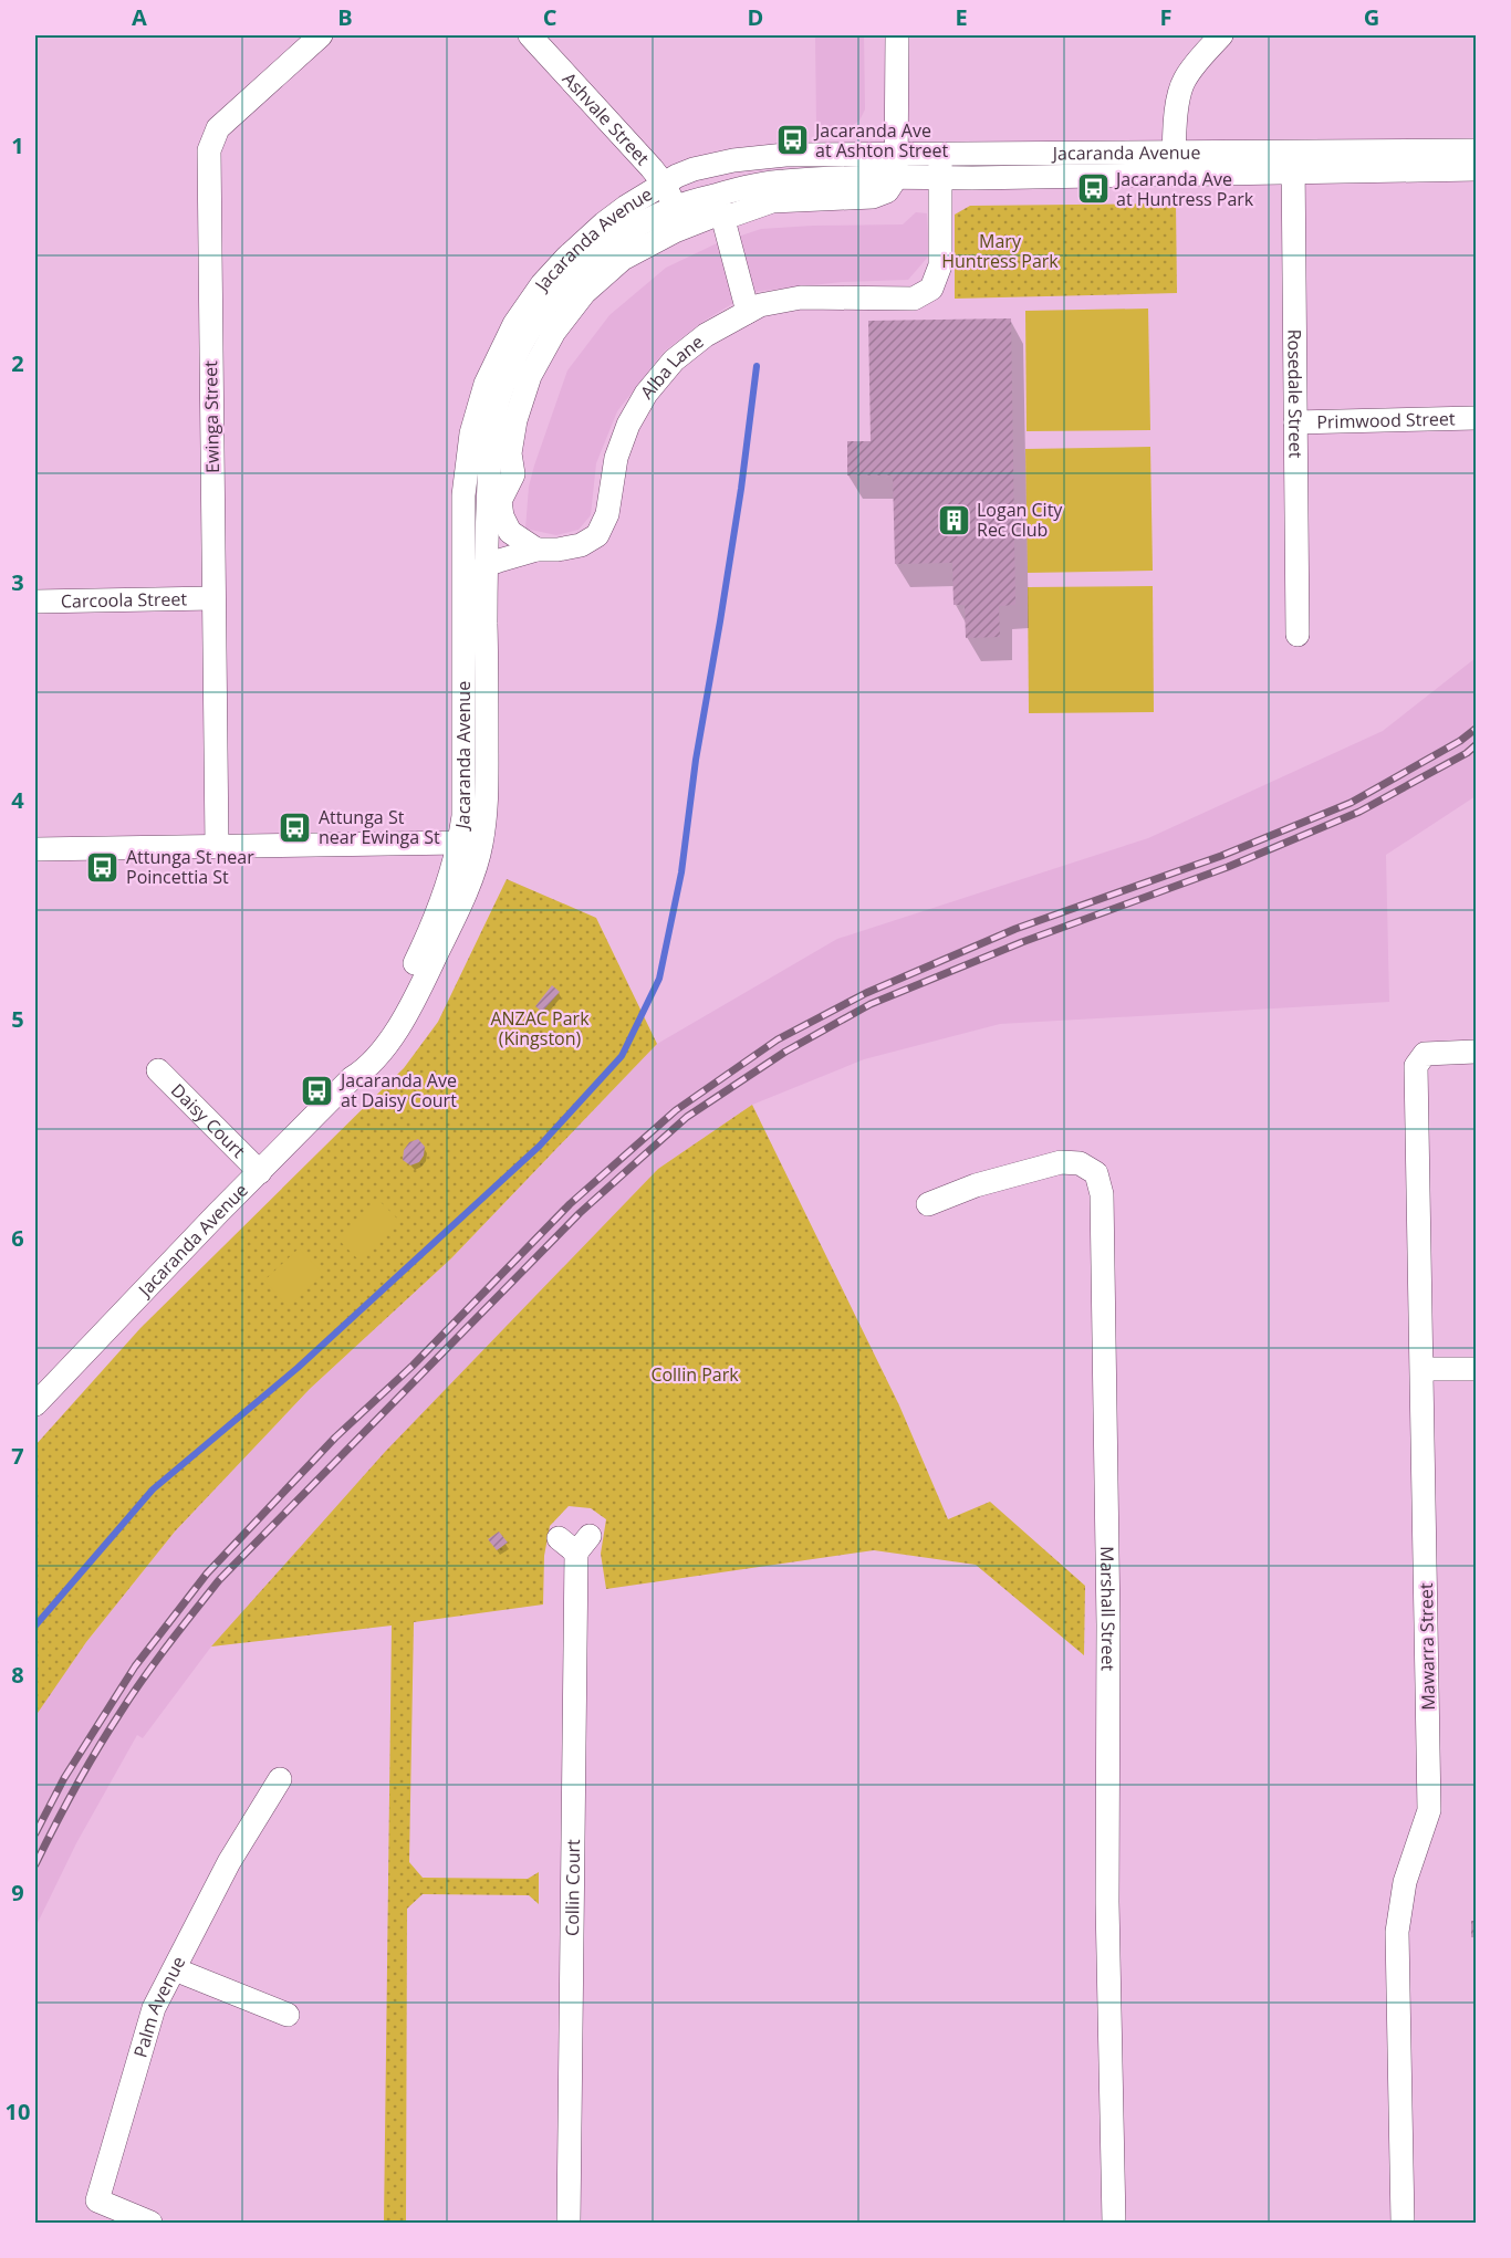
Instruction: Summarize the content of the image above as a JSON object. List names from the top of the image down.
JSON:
{
  "streets": {
    "street": [
      "Ashvale Street",
      "Jacaranda Avenue",
      "Alba Lane",
      "Rosedale Street",
      "Ewinga Street",
      "Primwood Street",
      "Carcoola Street",
      "Daisy Court",
      "Marshall Street",
      "Mawarra Street",
      "Collin Court",
      "Palm Avenue"
    ]
  },
  "crossings": [
    ["Ashvale Street", "Jacaranda Avenue"],
    ["Jacaranda Avenue", "Alba Lane"],
    ["Jacaranda Avenue", "Rosedale Street"],
    ["Jacaranda Avenue", "Daisy Court"],
    ["Rosedale Street", "Primwood Street"],
    ["Ewinga Street", "Carcoola Street"]
  ],
  "parks": ["Mary Huntress Park", "ANZAC Park (Kingston)", "Collin Park"],
  "places": {
    "bus stop": [
      "Jacaranda Ave at Ashton Street",
      "Jacaranda Ave at Huntress Park",
      "Attunga St near Ewinga St",
      "Attunga St near Poincettia St",
      "Jacaranda Ave at Daisy Court"
    ],
    "building": ["Logan City Rec Club"]
  },
  "grid": {
    "columns": [
      "A",
      "B",
      "C",
      "D",
      "E",
      "F",
      "G"
    ],
    "rows": [
      "1",
      "2",
      "3",
      "4",
      "5",
      "6",
      "7",
      "8",
      "9",
      "10"
    ]
  }
}
